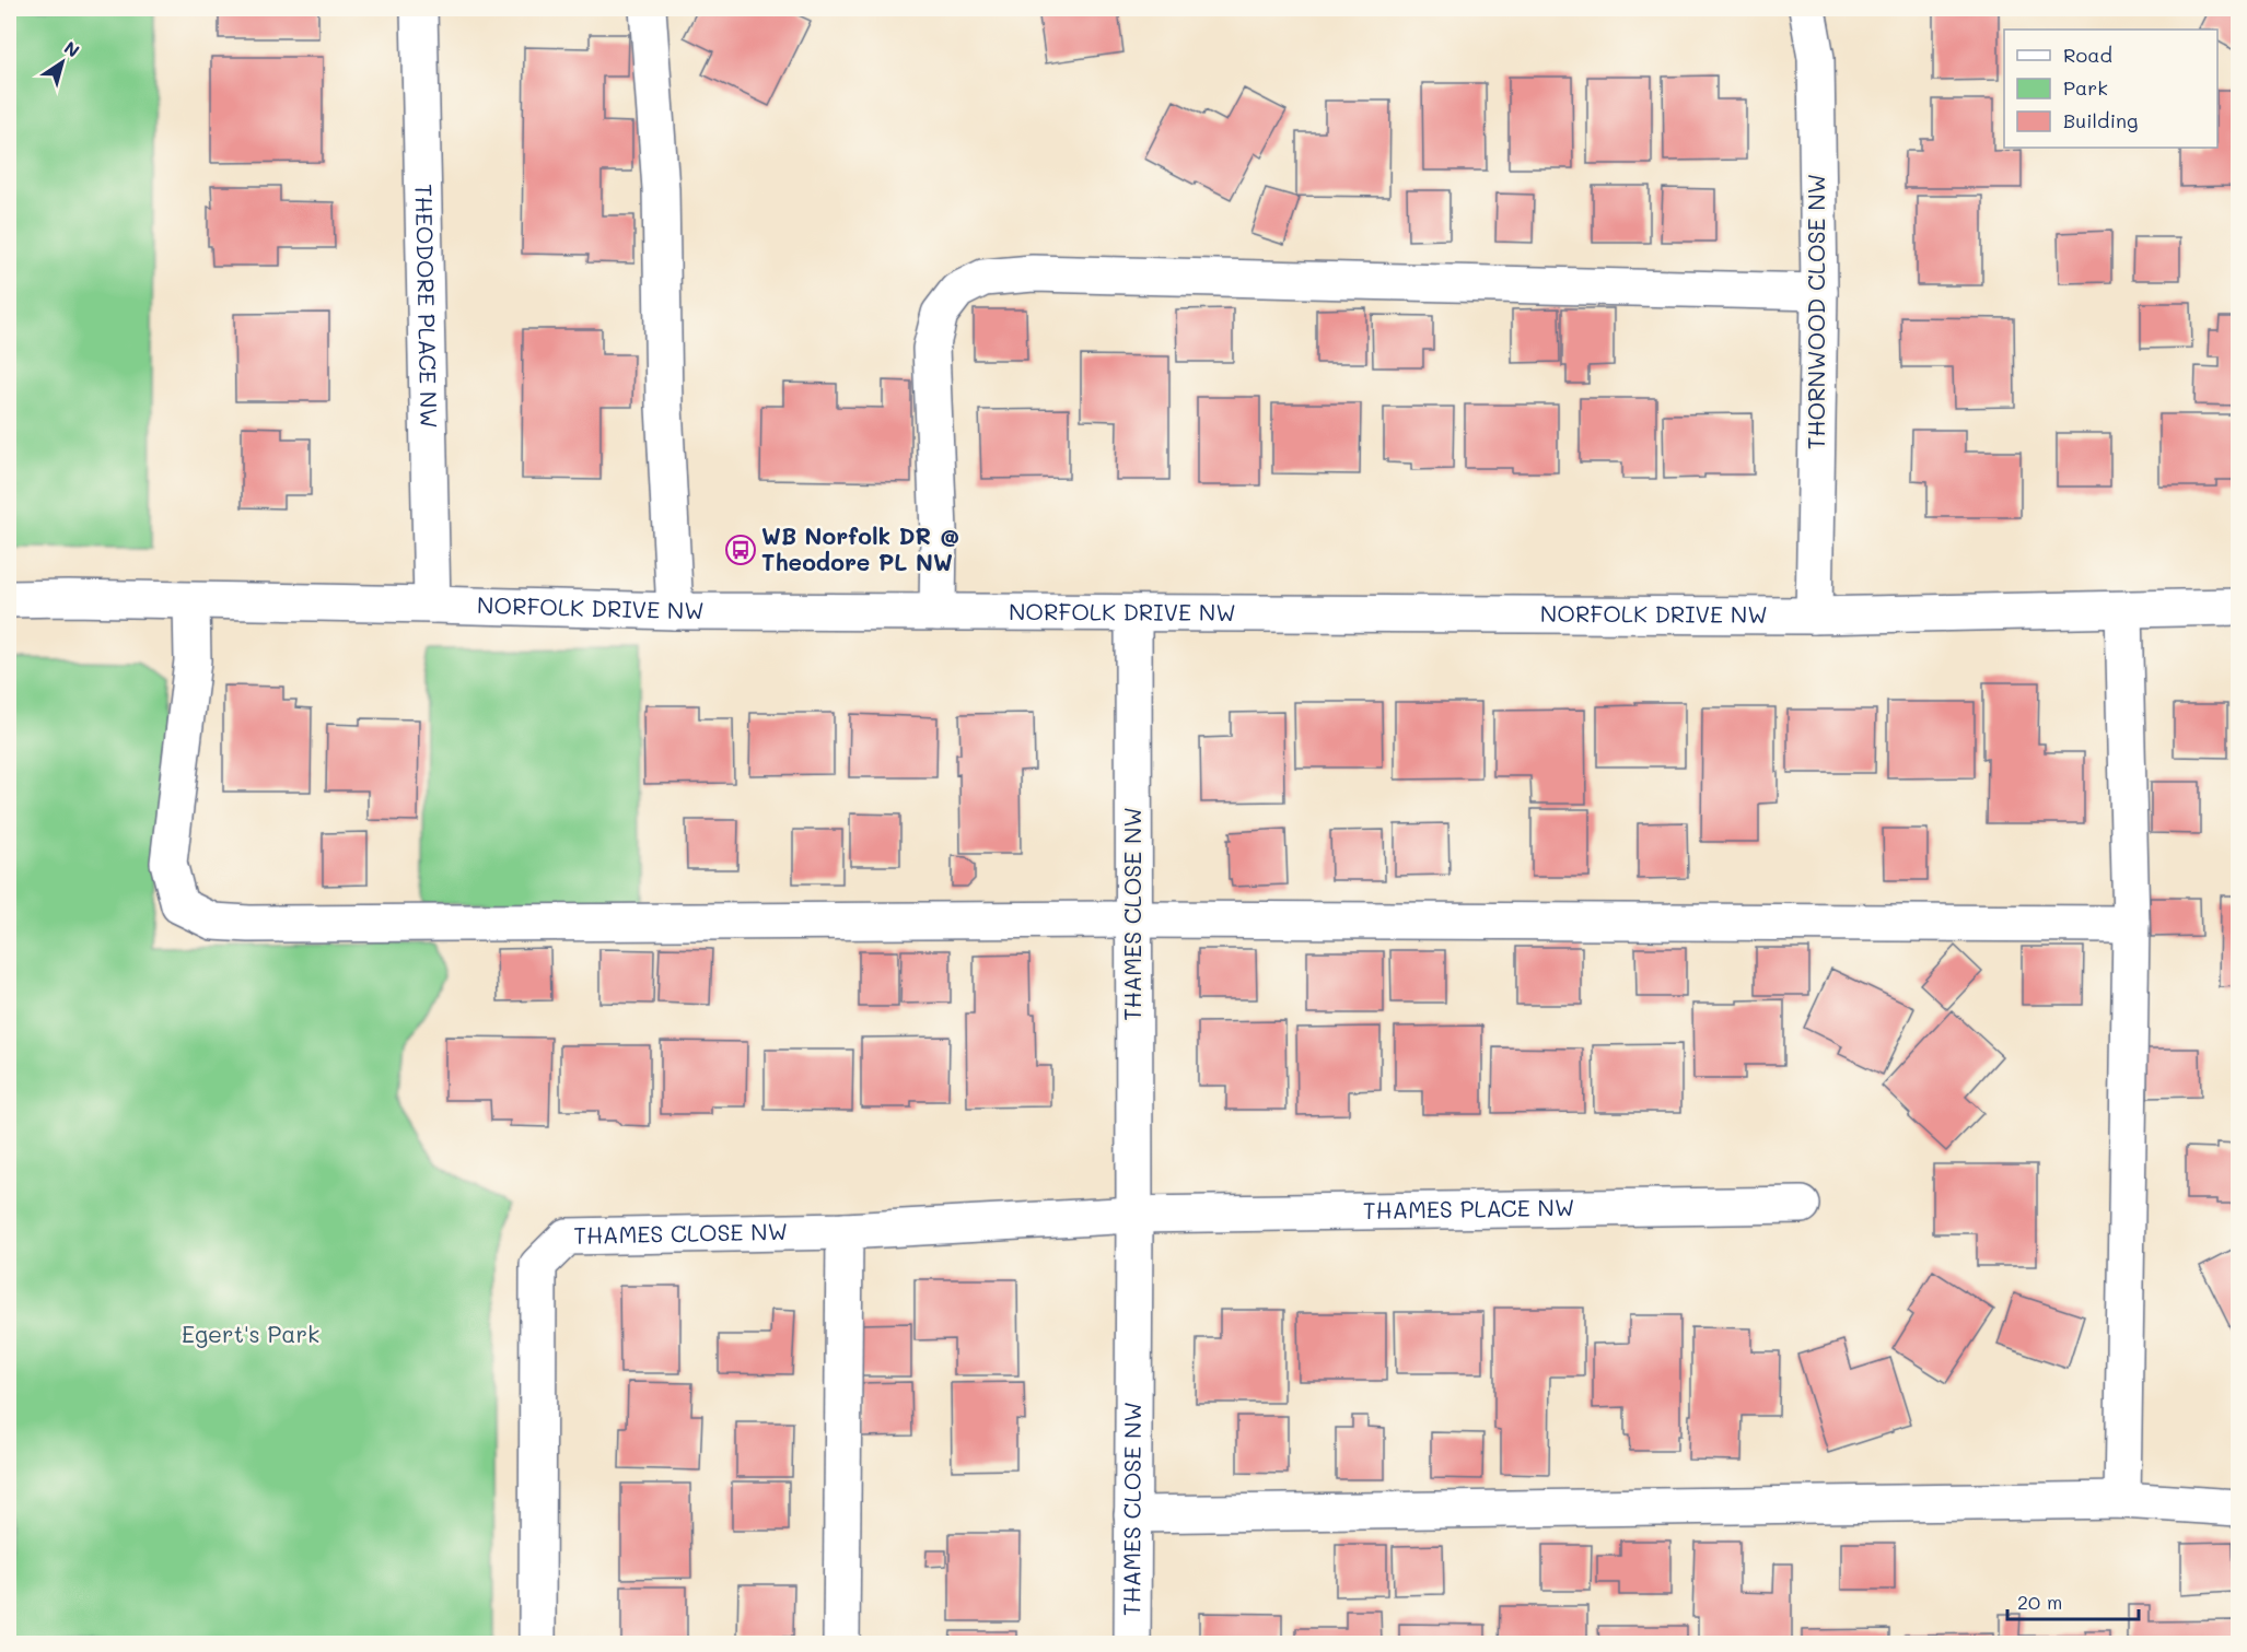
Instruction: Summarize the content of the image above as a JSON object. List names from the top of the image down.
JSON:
{
  "streets": {
    "street": [
      "THEODORE PLACE NW",
      "THORNWOOD CLOSE NW",
      "NORFOLK DRIVE NW",
      "THAMES CLOSE NW",
      "THAMES PLACE NW"
    ]
  },
  "crossings": [
    ["THEODORE PLACE NW", "NORFOLK DRIVE NW"],
    ["THORNWOOD CLOSE NW", "NORFOLK DRIVE NW"],
    ["NORFOLK DRIVE NW", "THAMES CLOSE NW"],
    ["THAMES CLOSE NW", "THAMES PLACE NW"]
  ],
  "parks": ["Egert's Park"],
  "places": {
    "bus stop": ["WB Norfolk DR @ Theodore PL NW"]
  },
  "legend": ["Road", "Park", "Building"],
  "scale_bar": "20 m",
  "north": "top right"
}
